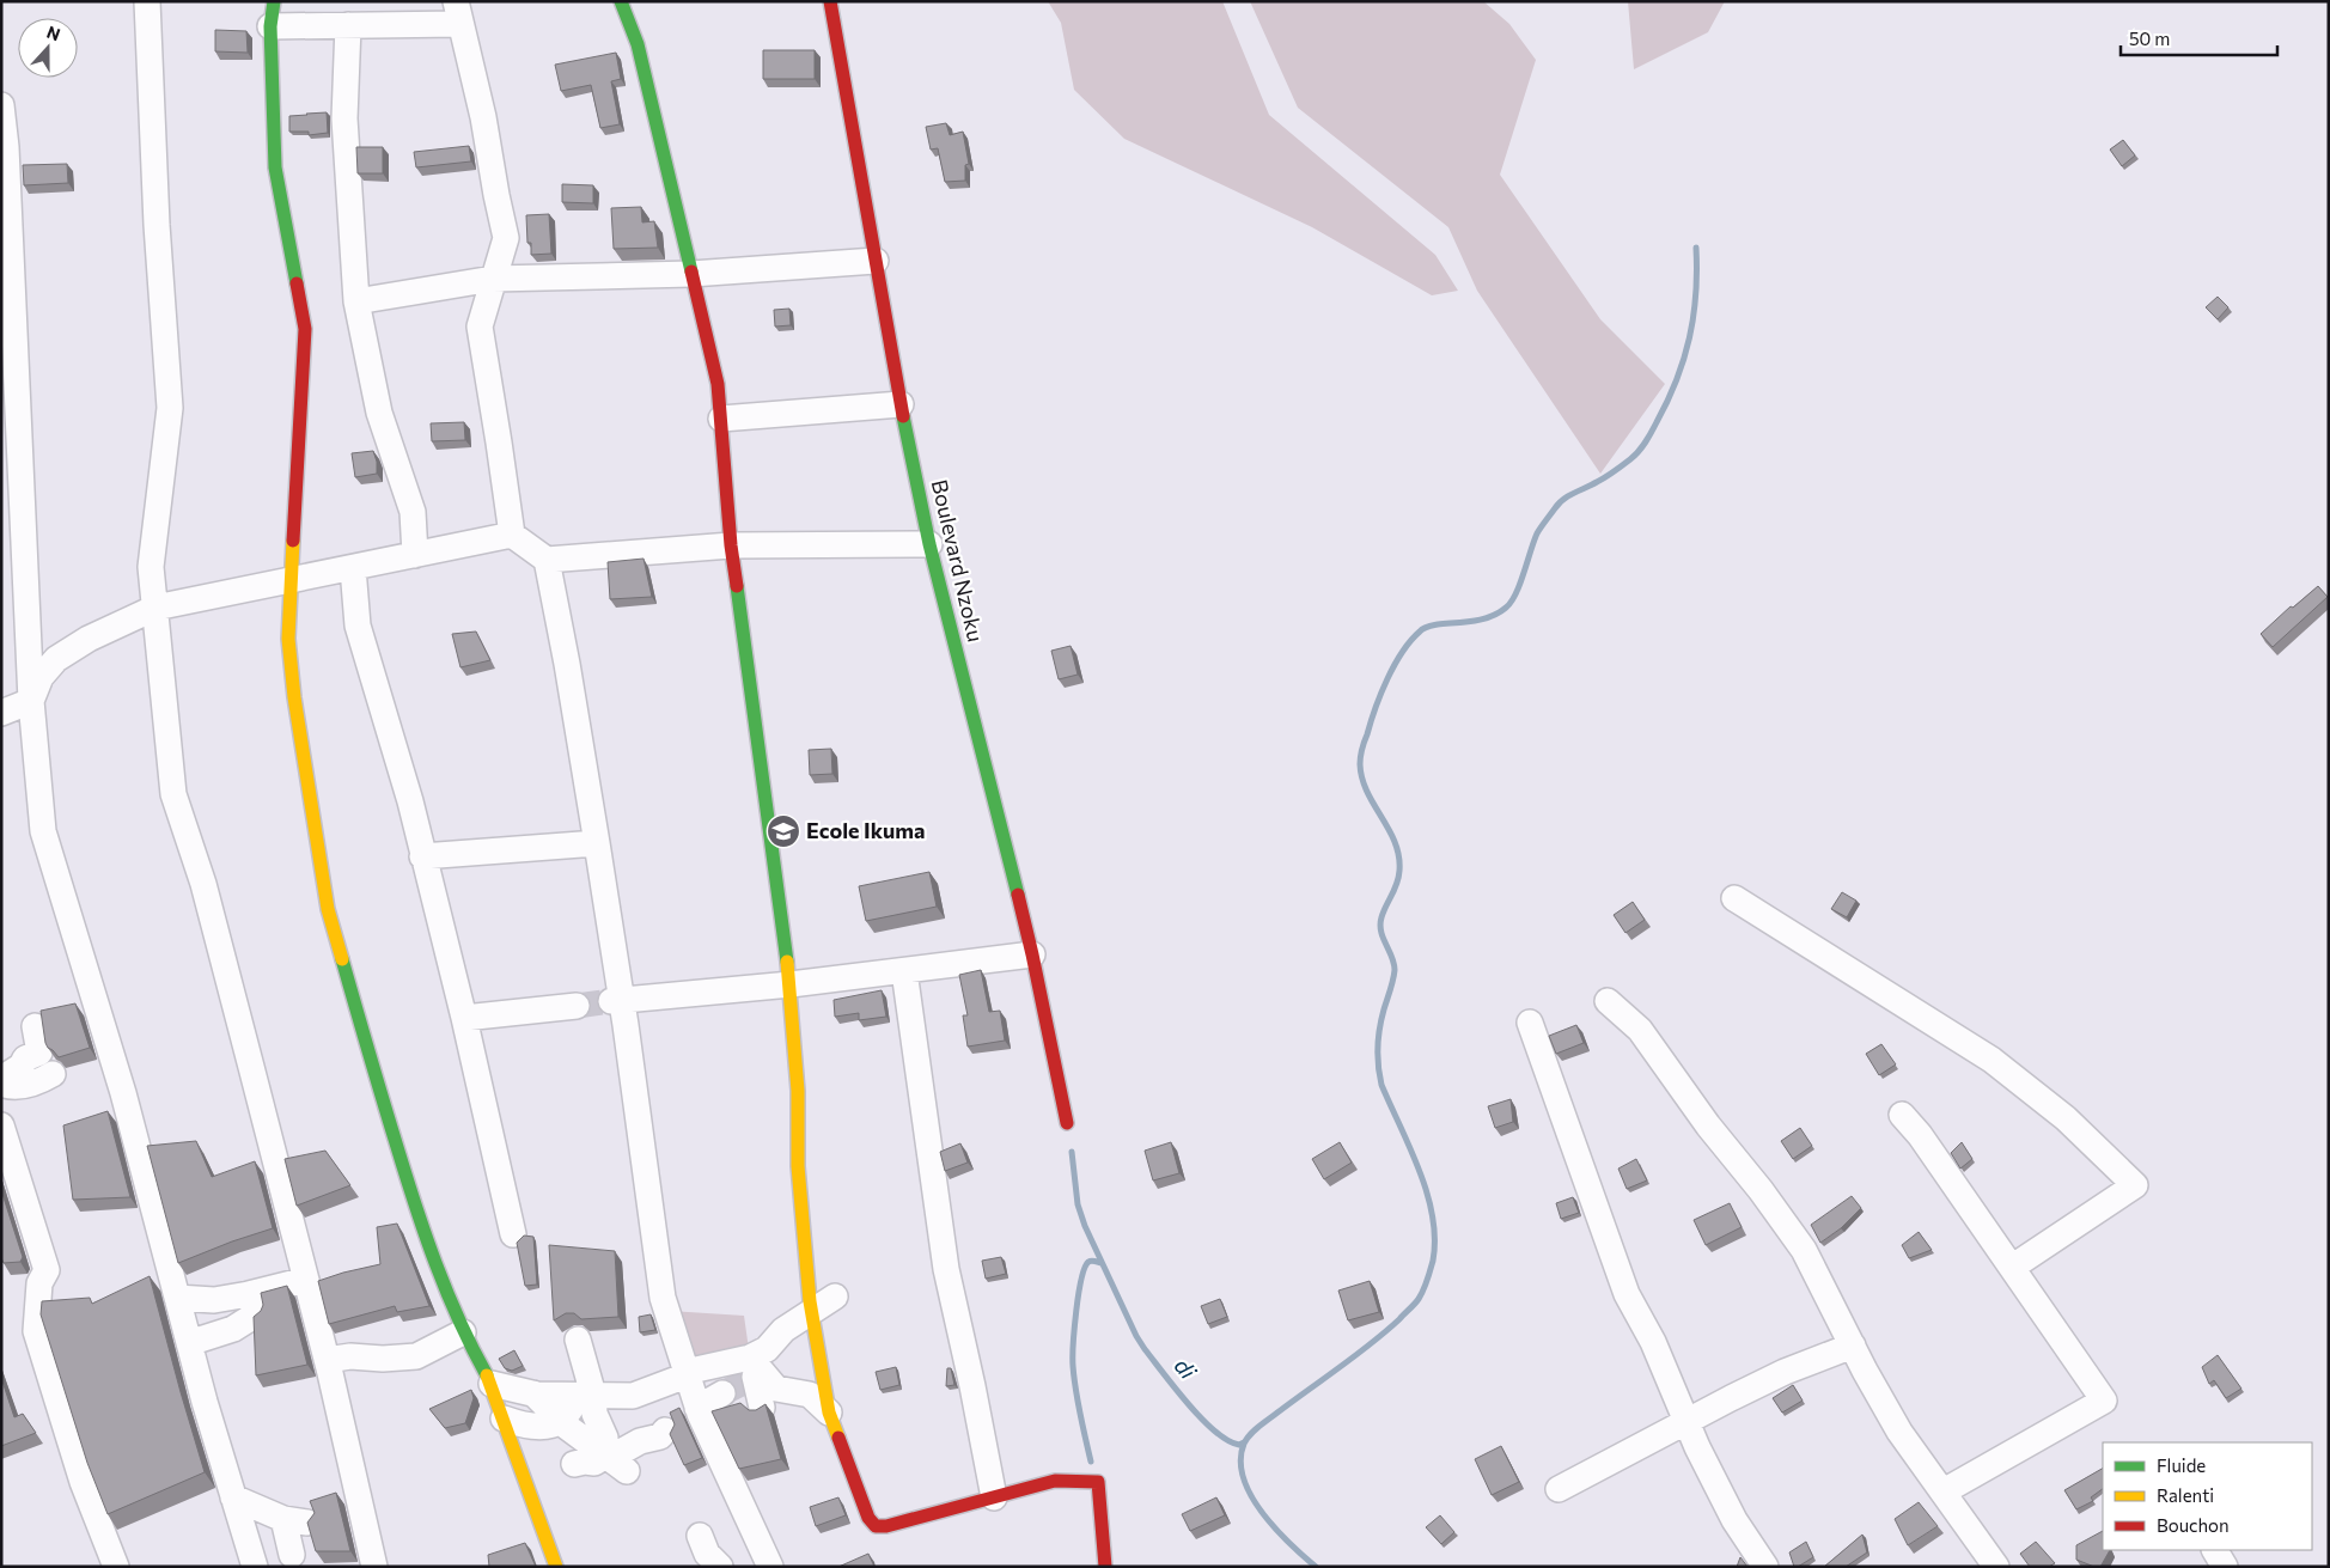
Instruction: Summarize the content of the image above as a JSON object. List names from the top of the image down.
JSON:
{
  "streets": {
    "street": ["Boulevard Nzoku"]
  },
  "water": ["di"],
  "places": {
    "school or university": ["Ecole Ikuma"]
  },
  "legend": ["Fluide", "Ralenti", "Bouchon"],
  "scale_bar": "50 m",
  "north": "top"
}
